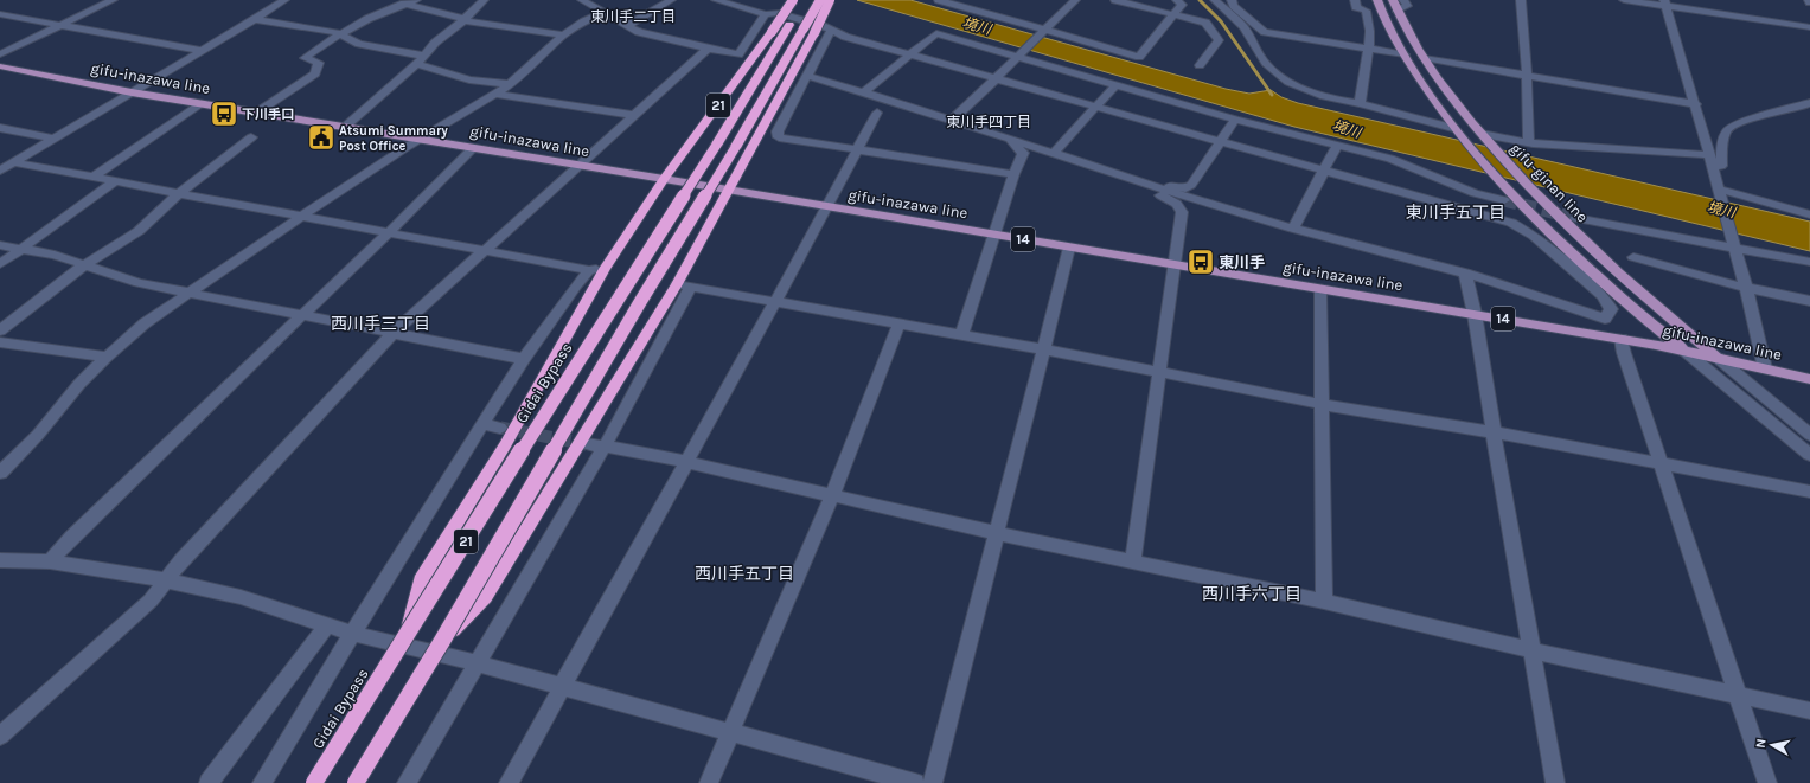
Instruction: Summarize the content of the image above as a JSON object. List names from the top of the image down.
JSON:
{
  "streets": {
    "highway": ["21", "Gidai Bypass"],
    "main road": ["gifu-inazawa line", "gifu-ginan line", "14"]
  },
  "crossings": [
    ["gifu-inazawa line", "21"],
    ["gifu-inazawa line", "gifu-ginan line"],
    ["21", "Gidai Bypass"]
  ],
  "districts": [
    "東川手二丁目",
    "東川手四丁目",
    "東川手五丁目",
    "西川手三丁目",
    "西川手五丁目",
    "西川手六丁目"
  ],
  "water": ["境川"],
  "places": {
    "bus stop": ["下川手口", "東川手"],
    "public building": ["Atsumi Summary Post Office"]
  },
  "north": "left"
}
